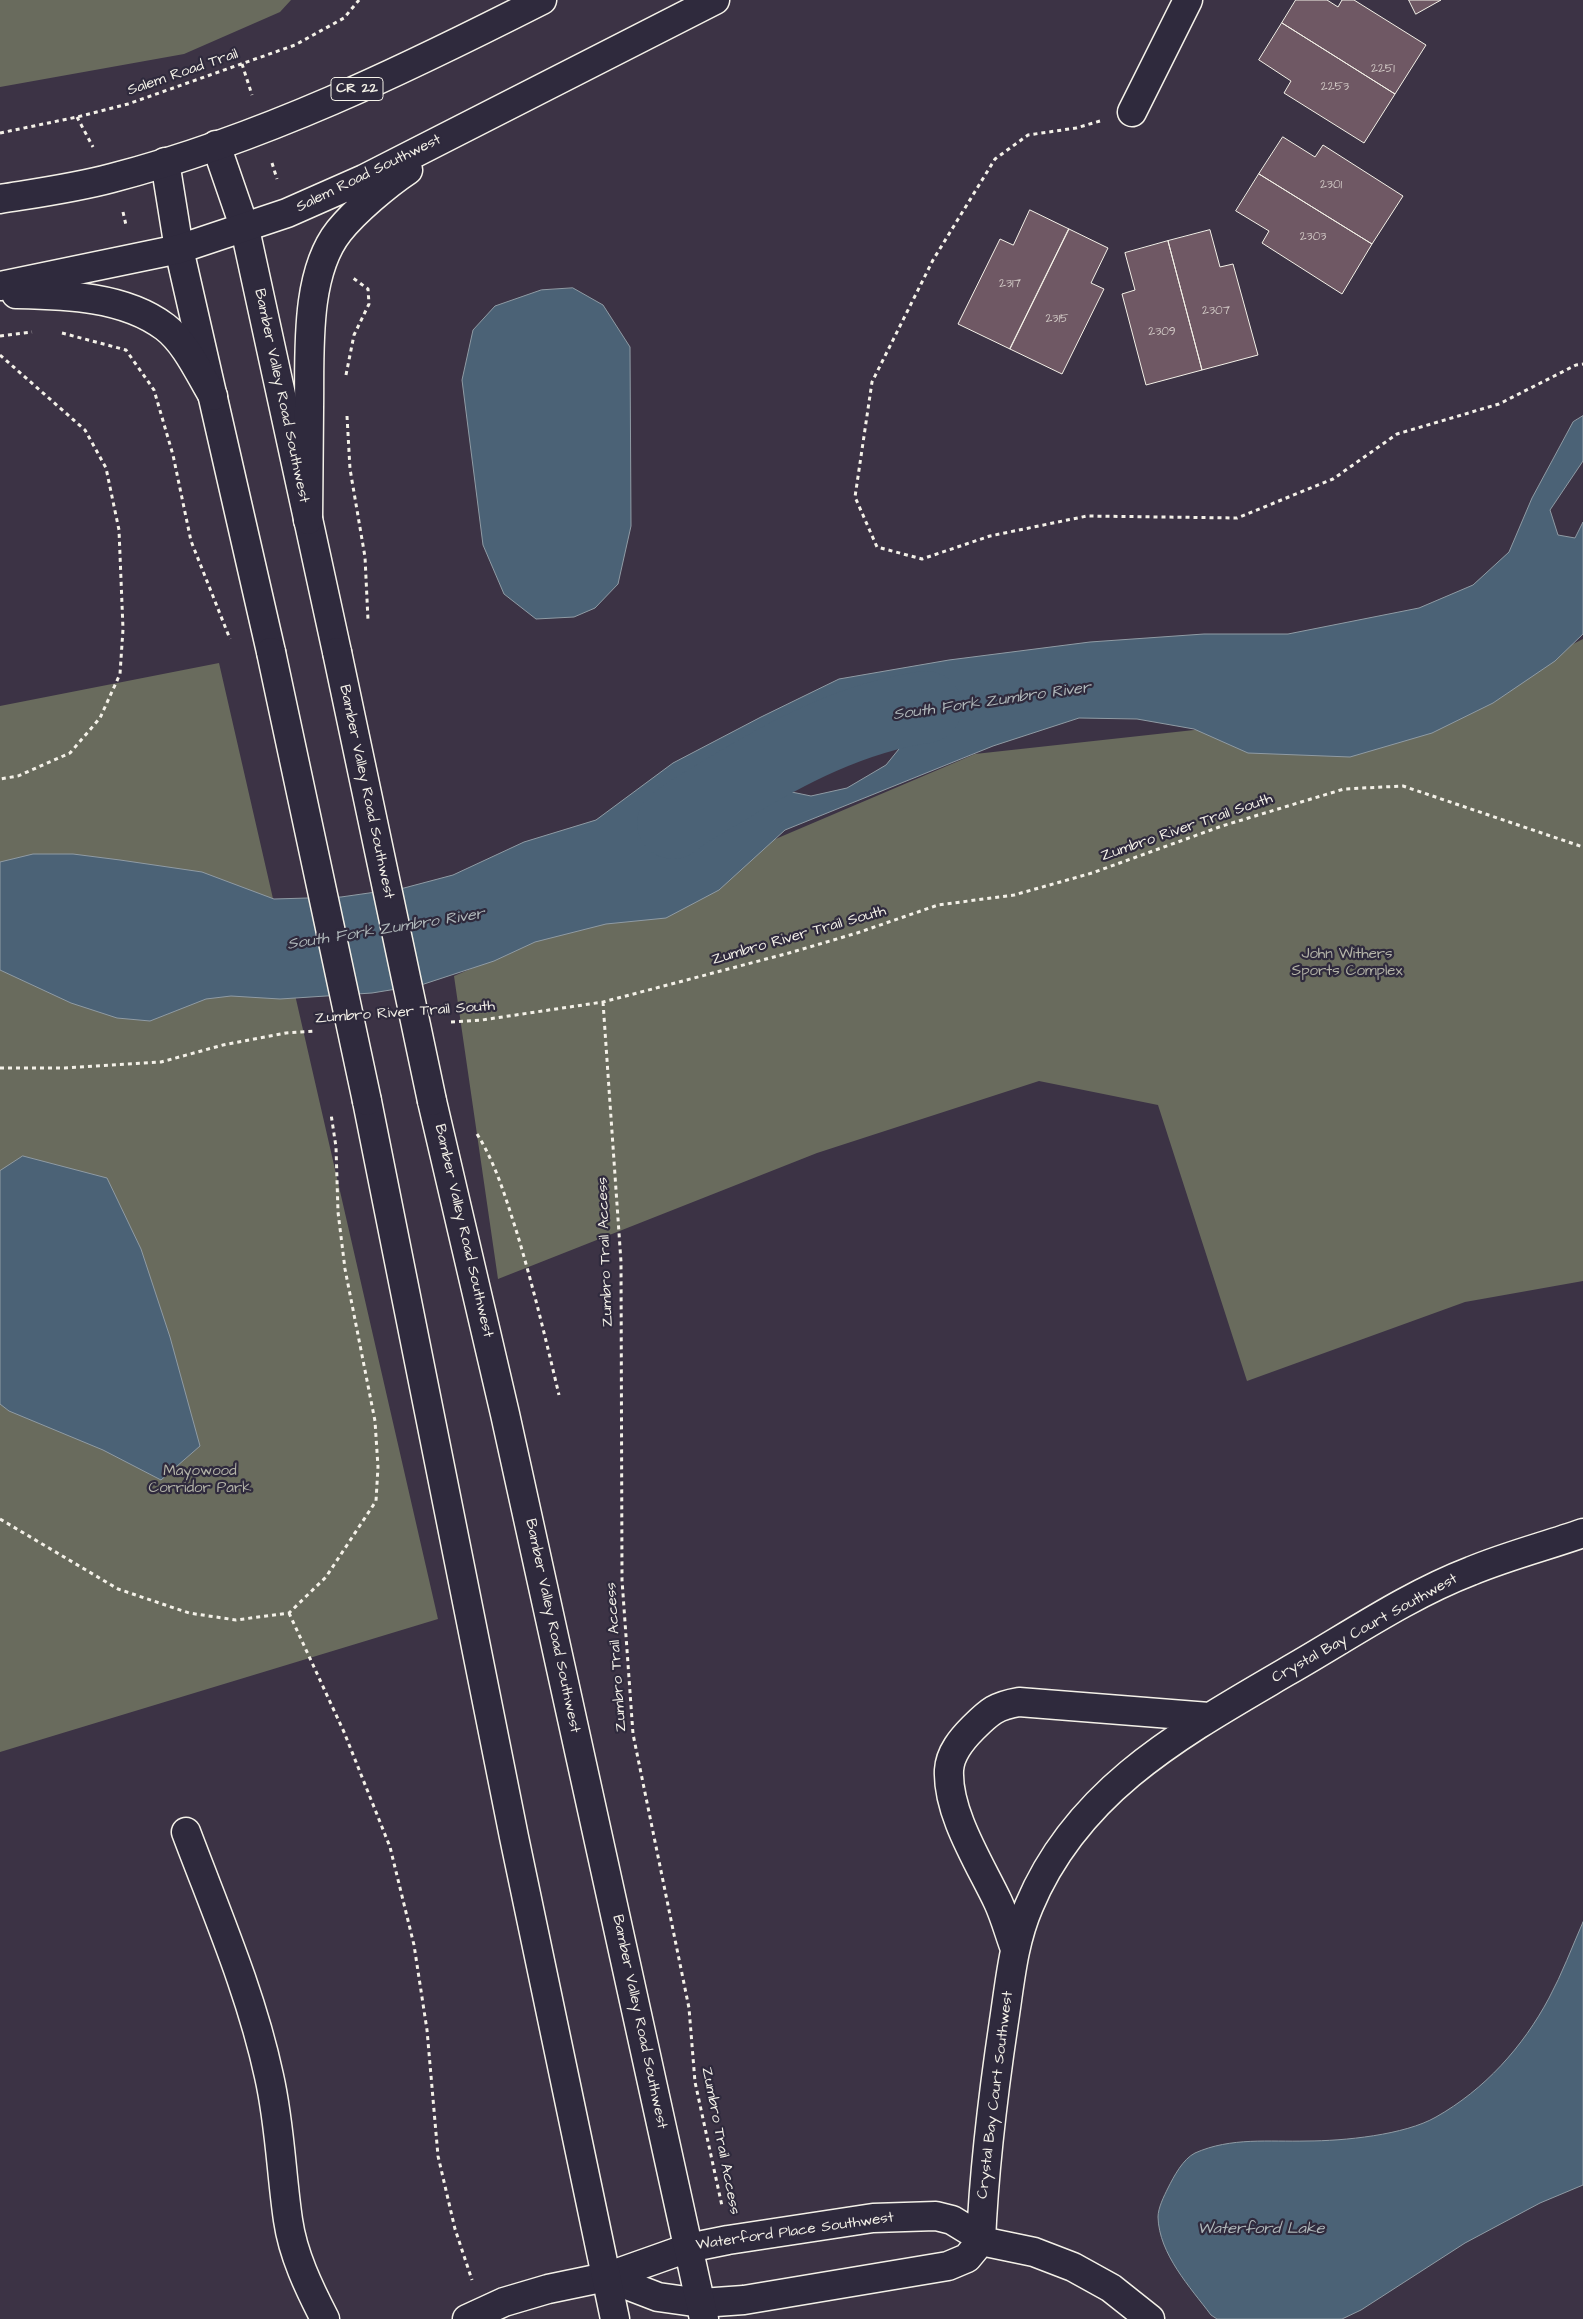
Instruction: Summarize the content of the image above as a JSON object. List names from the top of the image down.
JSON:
{
  "streets": {
    "main road": [
      "CR 22",
      "Salem Road Southwest",
      "Bamber Valley Road Southwest",
      "Crystal Bay Court Southwest",
      "Waterford Place Southwest"
    ],
    "path": ["Salem Road Trail", "Zumbro River Trail South", "Zumbro Trail Access"]
  },
  "crossings": [
    ["CR 22", "Bamber Valley Road Southwest"],
    ["Salem Road Southwest", "Bamber Valley Road Southwest"],
    ["Bamber Valley Road Southwest", "Waterford Place Southwest"],
    ["Zumbro River Trail South", "Zumbro Trail Access"],
    ["Zumbro Trail Access", "Waterford Place Southwest"],
    ["Crystal Bay Court Southwest", "Waterford Place Southwest"]
  ],
  "water": ["South Fork Zumbro River", "Waterford Lake"],
  "parks": ["John Withers Sports Complex", "Mayowood Corridor Park"],
  "house_numbers": [
    "2251",
    "2253",
    "2301",
    "2303",
    "2317",
    "2307",
    "2315",
    "2309"
  ]
}
